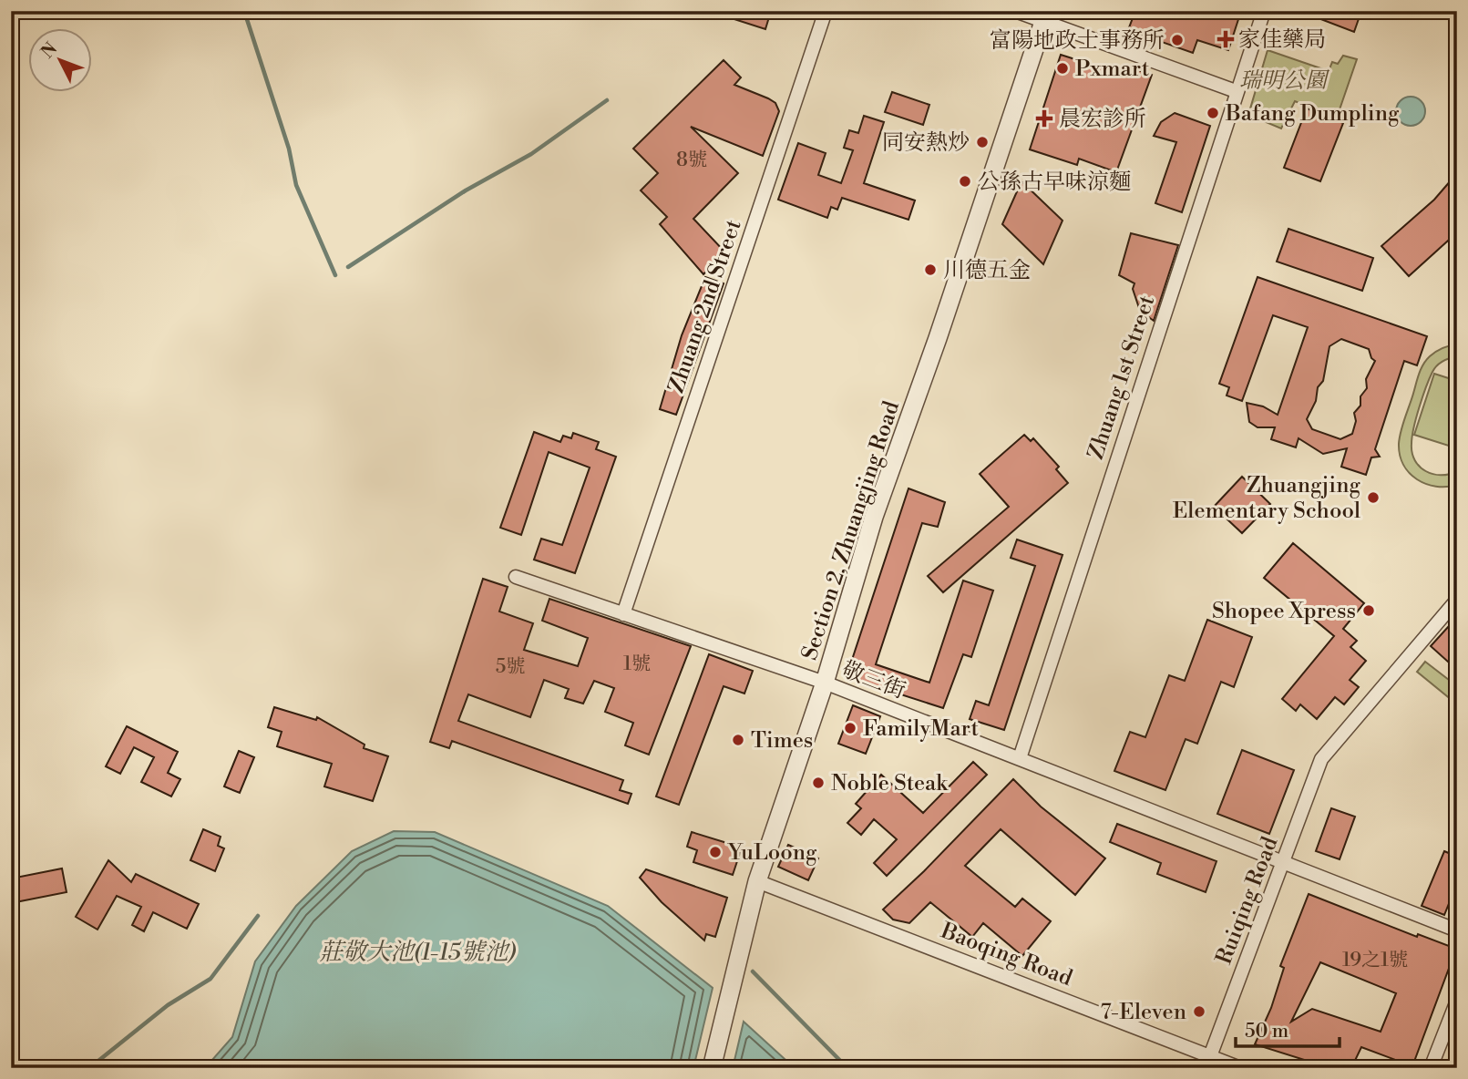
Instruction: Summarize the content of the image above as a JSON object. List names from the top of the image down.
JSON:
{
  "streets": {
    "street": [
      "Zhuang 2nd Street",
      "Zhuang 1st Street",
      "Section 2, Zhuangjing Road",
      "敬三街",
      "Ruiqing Road",
      "Baoqing Road"
    ]
  },
  "crossings": [
    ["Zhuang 2nd Street", "敬三街"],
    ["Zhuang 1st Street", "敬三街"],
    ["Section 2, Zhuangjing Road", "敬三街"],
    ["Section 2, Zhuangjing Road", "Baoqing Road"],
    ["敬三街", "Ruiqing Road"],
    ["Ruiqing Road", "Baoqing Road"]
  ],
  "water": ["莊敬大池(1-15號池)"],
  "parks": ["瑞明公園"],
  "places": {
    "health": ["家佳藥局", "晨宏診所"],
    "other": [
      "富陽地政士事務所",
      "Pxmart",
      "Bafang Dumpling",
      "同安熱炒",
      "公孫古早味涼麵",
      "川德五金",
      "Zhuangjing Elementary School",
      "Shopee Xpress",
      "FamilyMart",
      "Times",
      "Noble Steak",
      "YuLoong",
      "7-Eleven"
    ]
  },
  "house_numbers": [
    "8號",
    "1號",
    "5號",
    "19之1號"
  ],
  "scale_bar": "50 m",
  "north": "top left"
}
